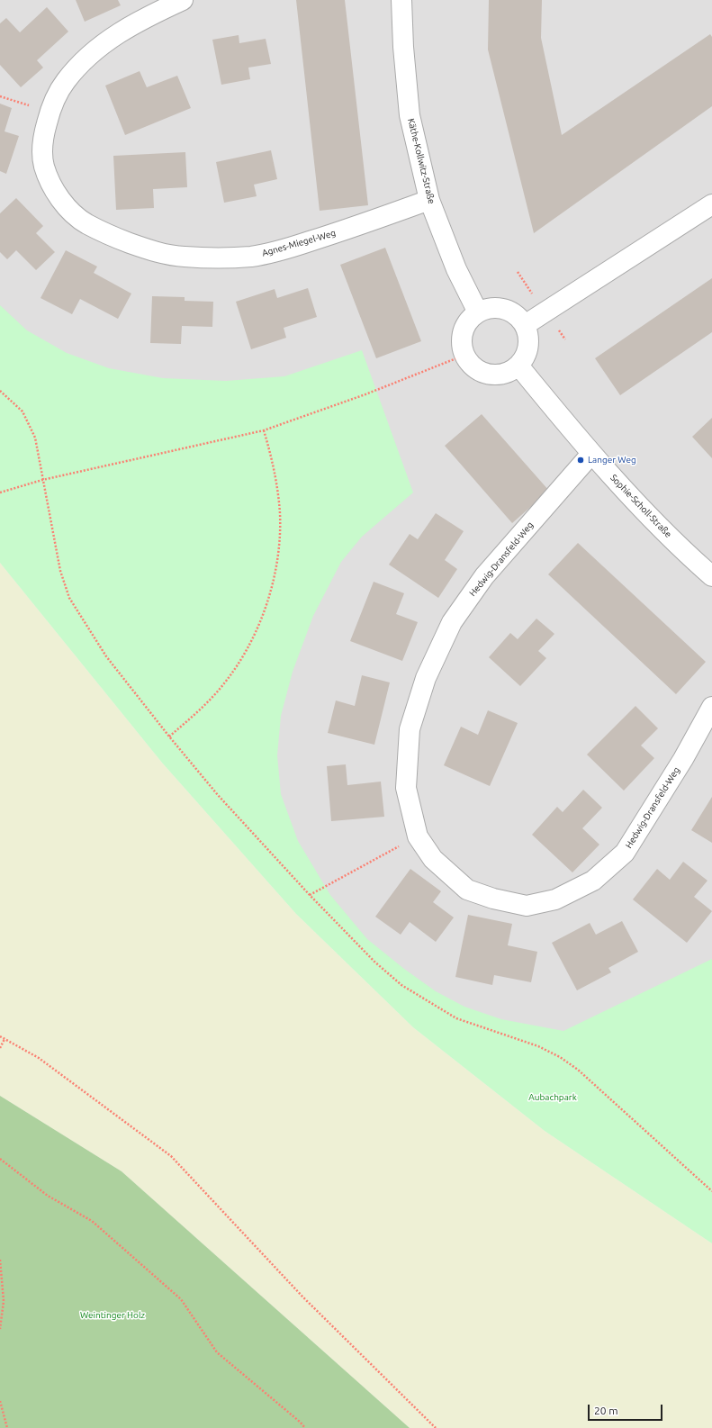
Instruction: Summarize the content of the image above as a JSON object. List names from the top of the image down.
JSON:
{
  "streets": {
    "street": [
      "Käthe-Kollwitz-Straße",
      "Agnes-Miegel-Weg",
      "Sophie-Scholl-Straße",
      "Hedwig-Dransfeld-Weg"
    ]
  },
  "crossings": [
    ["Käthe-Kollwitz-Straße", "Agnes-Miegel-Weg"],
    ["Käthe-Kollwitz-Straße", "Sophie-Scholl-Straße"],
    ["Sophie-Scholl-Straße", "Hedwig-Dransfeld-Weg"]
  ],
  "parks": ["Aubachpark", "Weintinger Holz"],
  "places": ["Langer Weg"],
  "scale_bar": "20 m"
}
